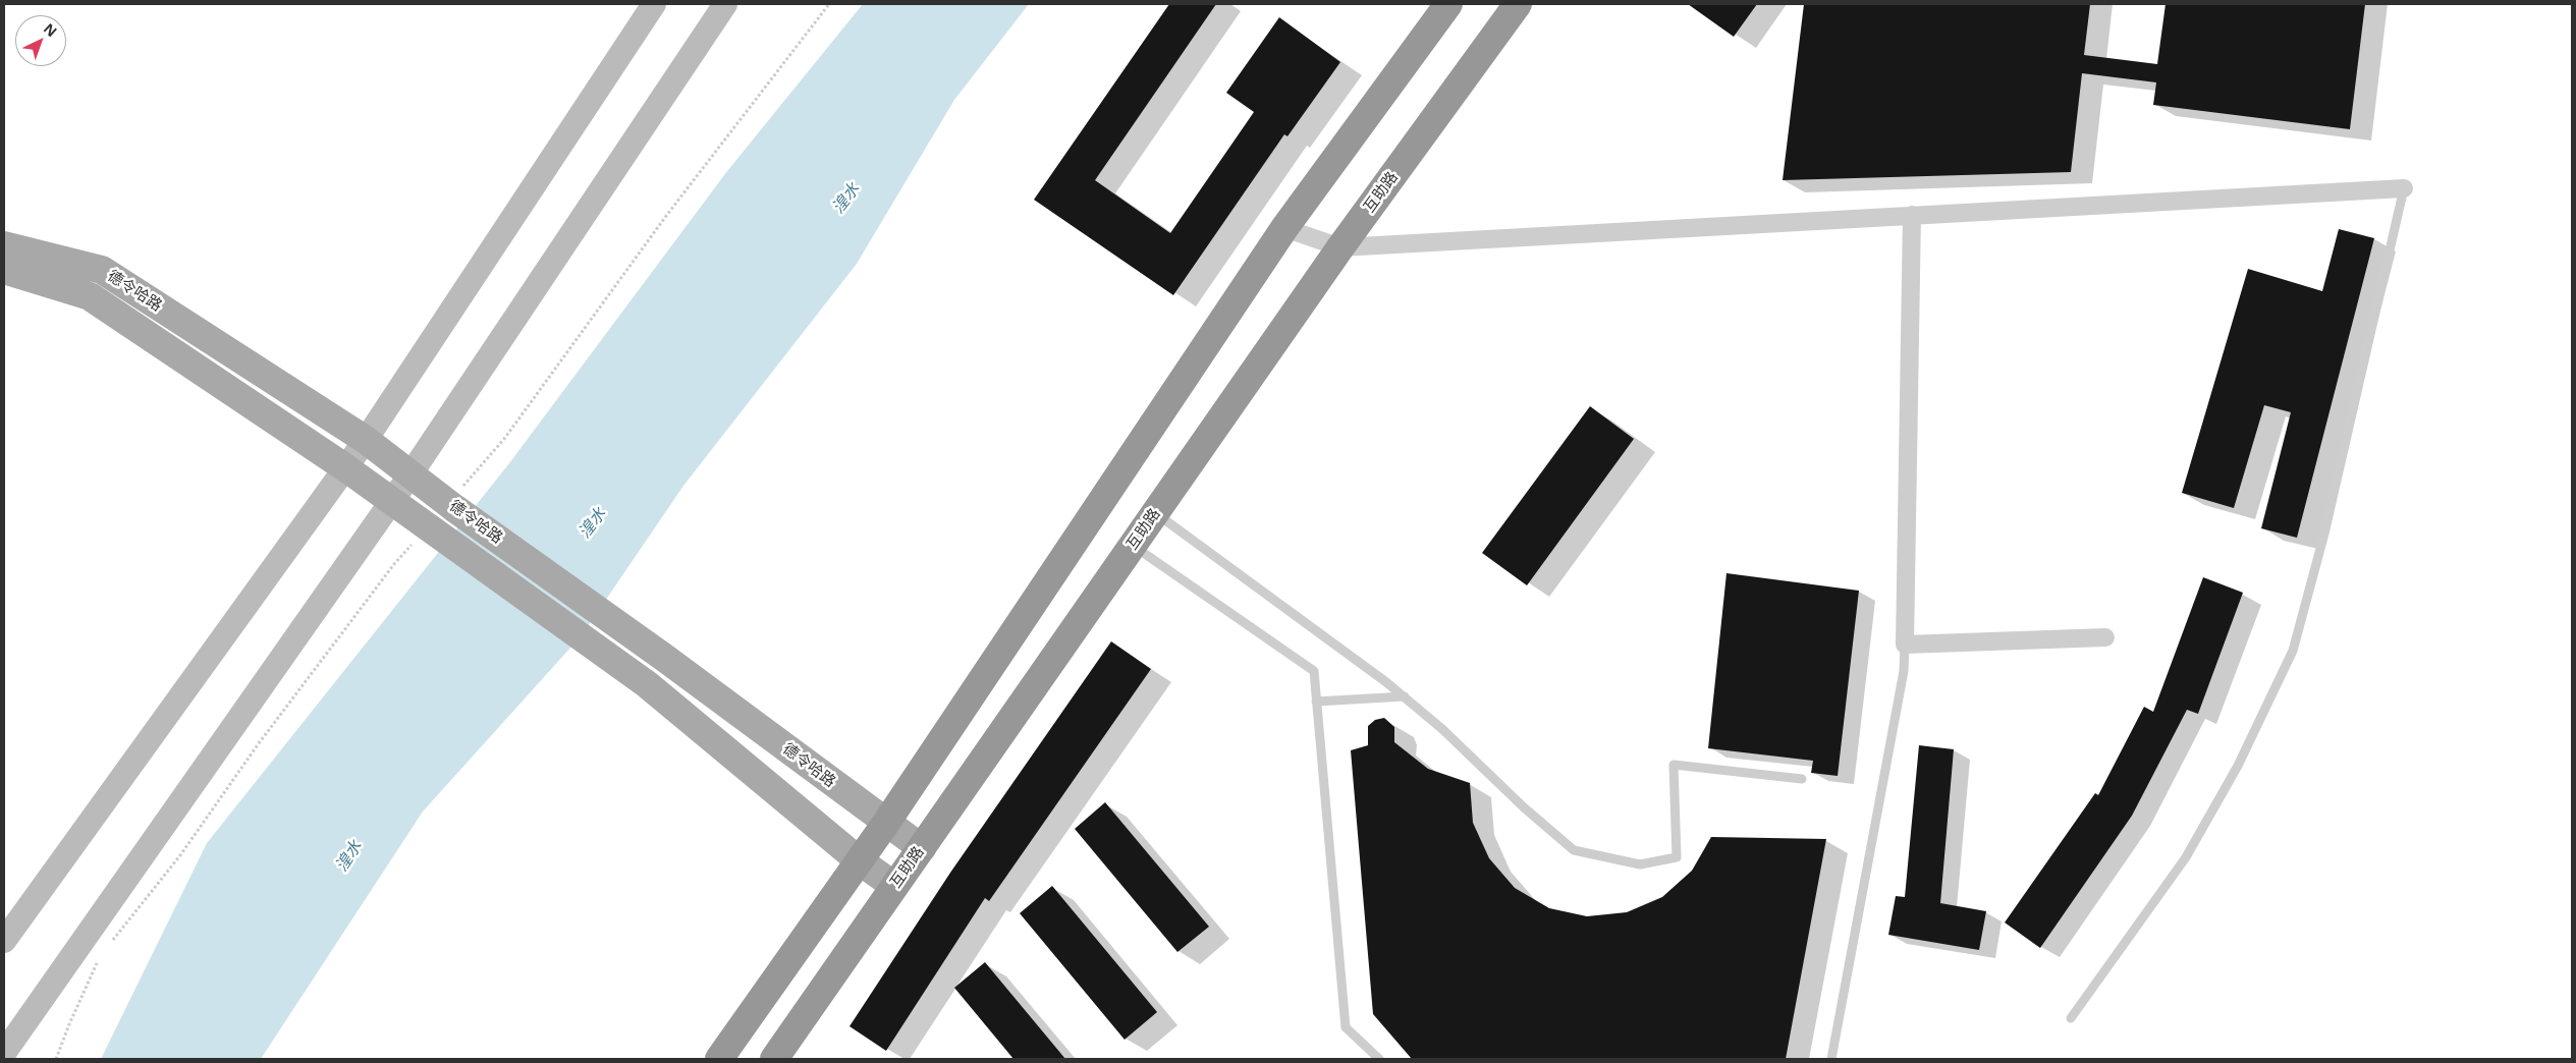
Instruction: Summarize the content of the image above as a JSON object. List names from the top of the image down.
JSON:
{
  "streets": {
    "highway": ["互助路"],
    "main road": ["德令哈路"]
  },
  "crossings": [
    ["互助路", "德令哈路"]
  ],
  "water": ["湟水"],
  "north": "top right"
}
